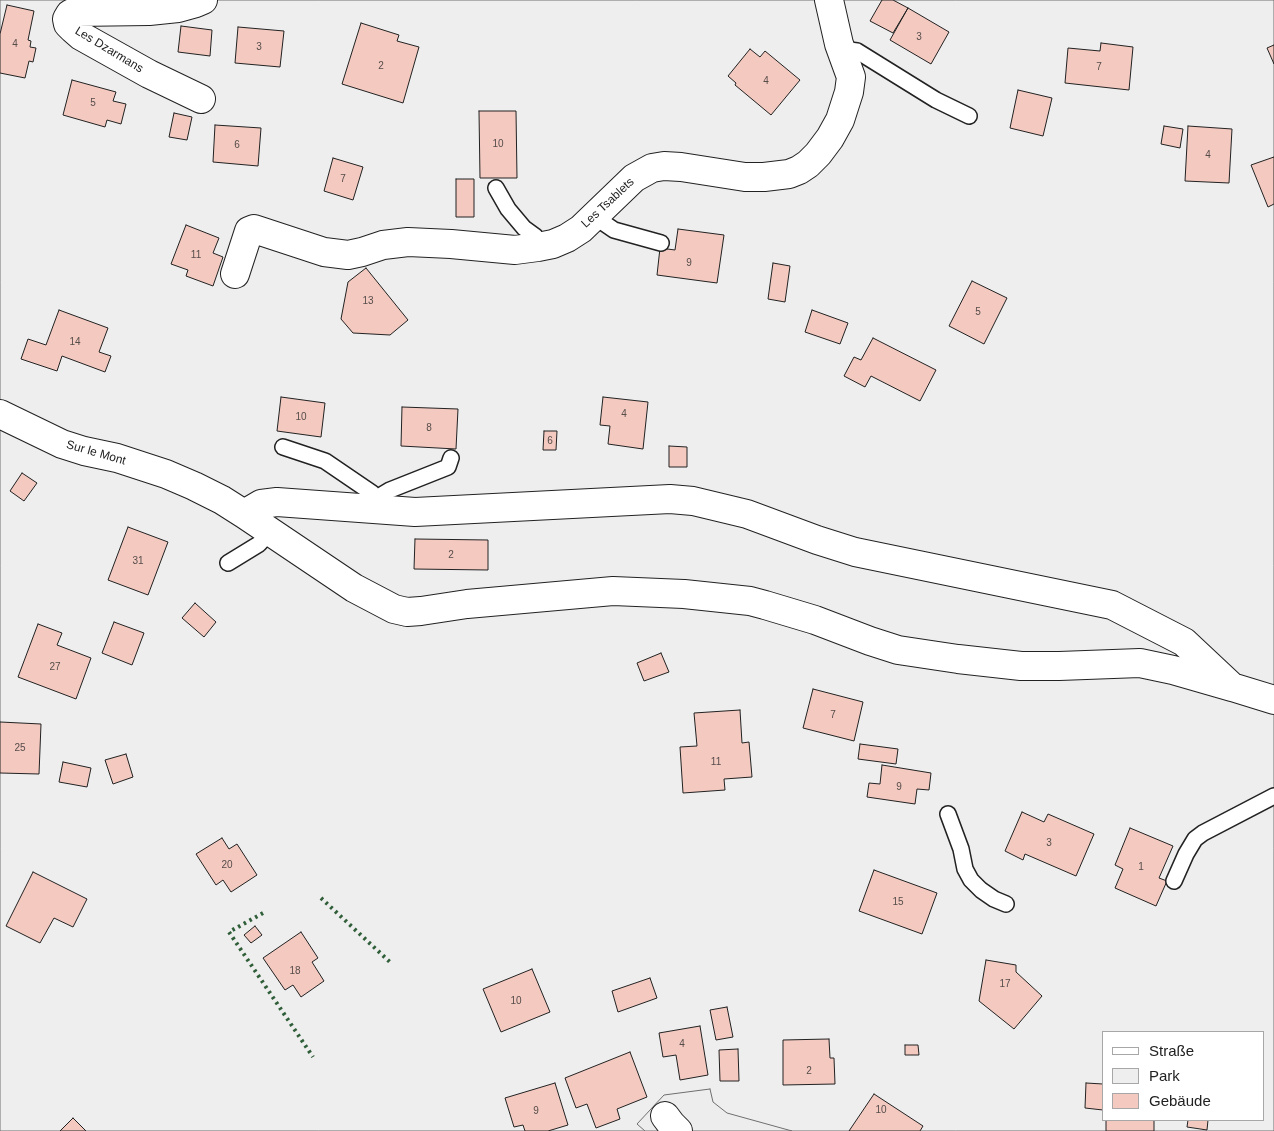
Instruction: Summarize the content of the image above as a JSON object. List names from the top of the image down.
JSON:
{
  "streets": {
    "street": ["Les Dzarmans", "Les Tsablets", "Sur le Mont"]
  },
  "house_numbers": [
    "3",
    "4",
    "3",
    "2",
    "7",
    "4",
    "5",
    "10",
    "6",
    "4",
    "7",
    "11",
    "9",
    "13",
    "5",
    "14",
    "4",
    "10",
    "8",
    "6",
    "2",
    "31",
    "27",
    "7",
    "25",
    "11",
    "9",
    "3",
    "20",
    "1",
    "15",
    "18",
    "17",
    "10",
    "4",
    "2",
    "10",
    "9"
  ],
  "legend": ["Straße", "Park", "Gebäude"]
}
